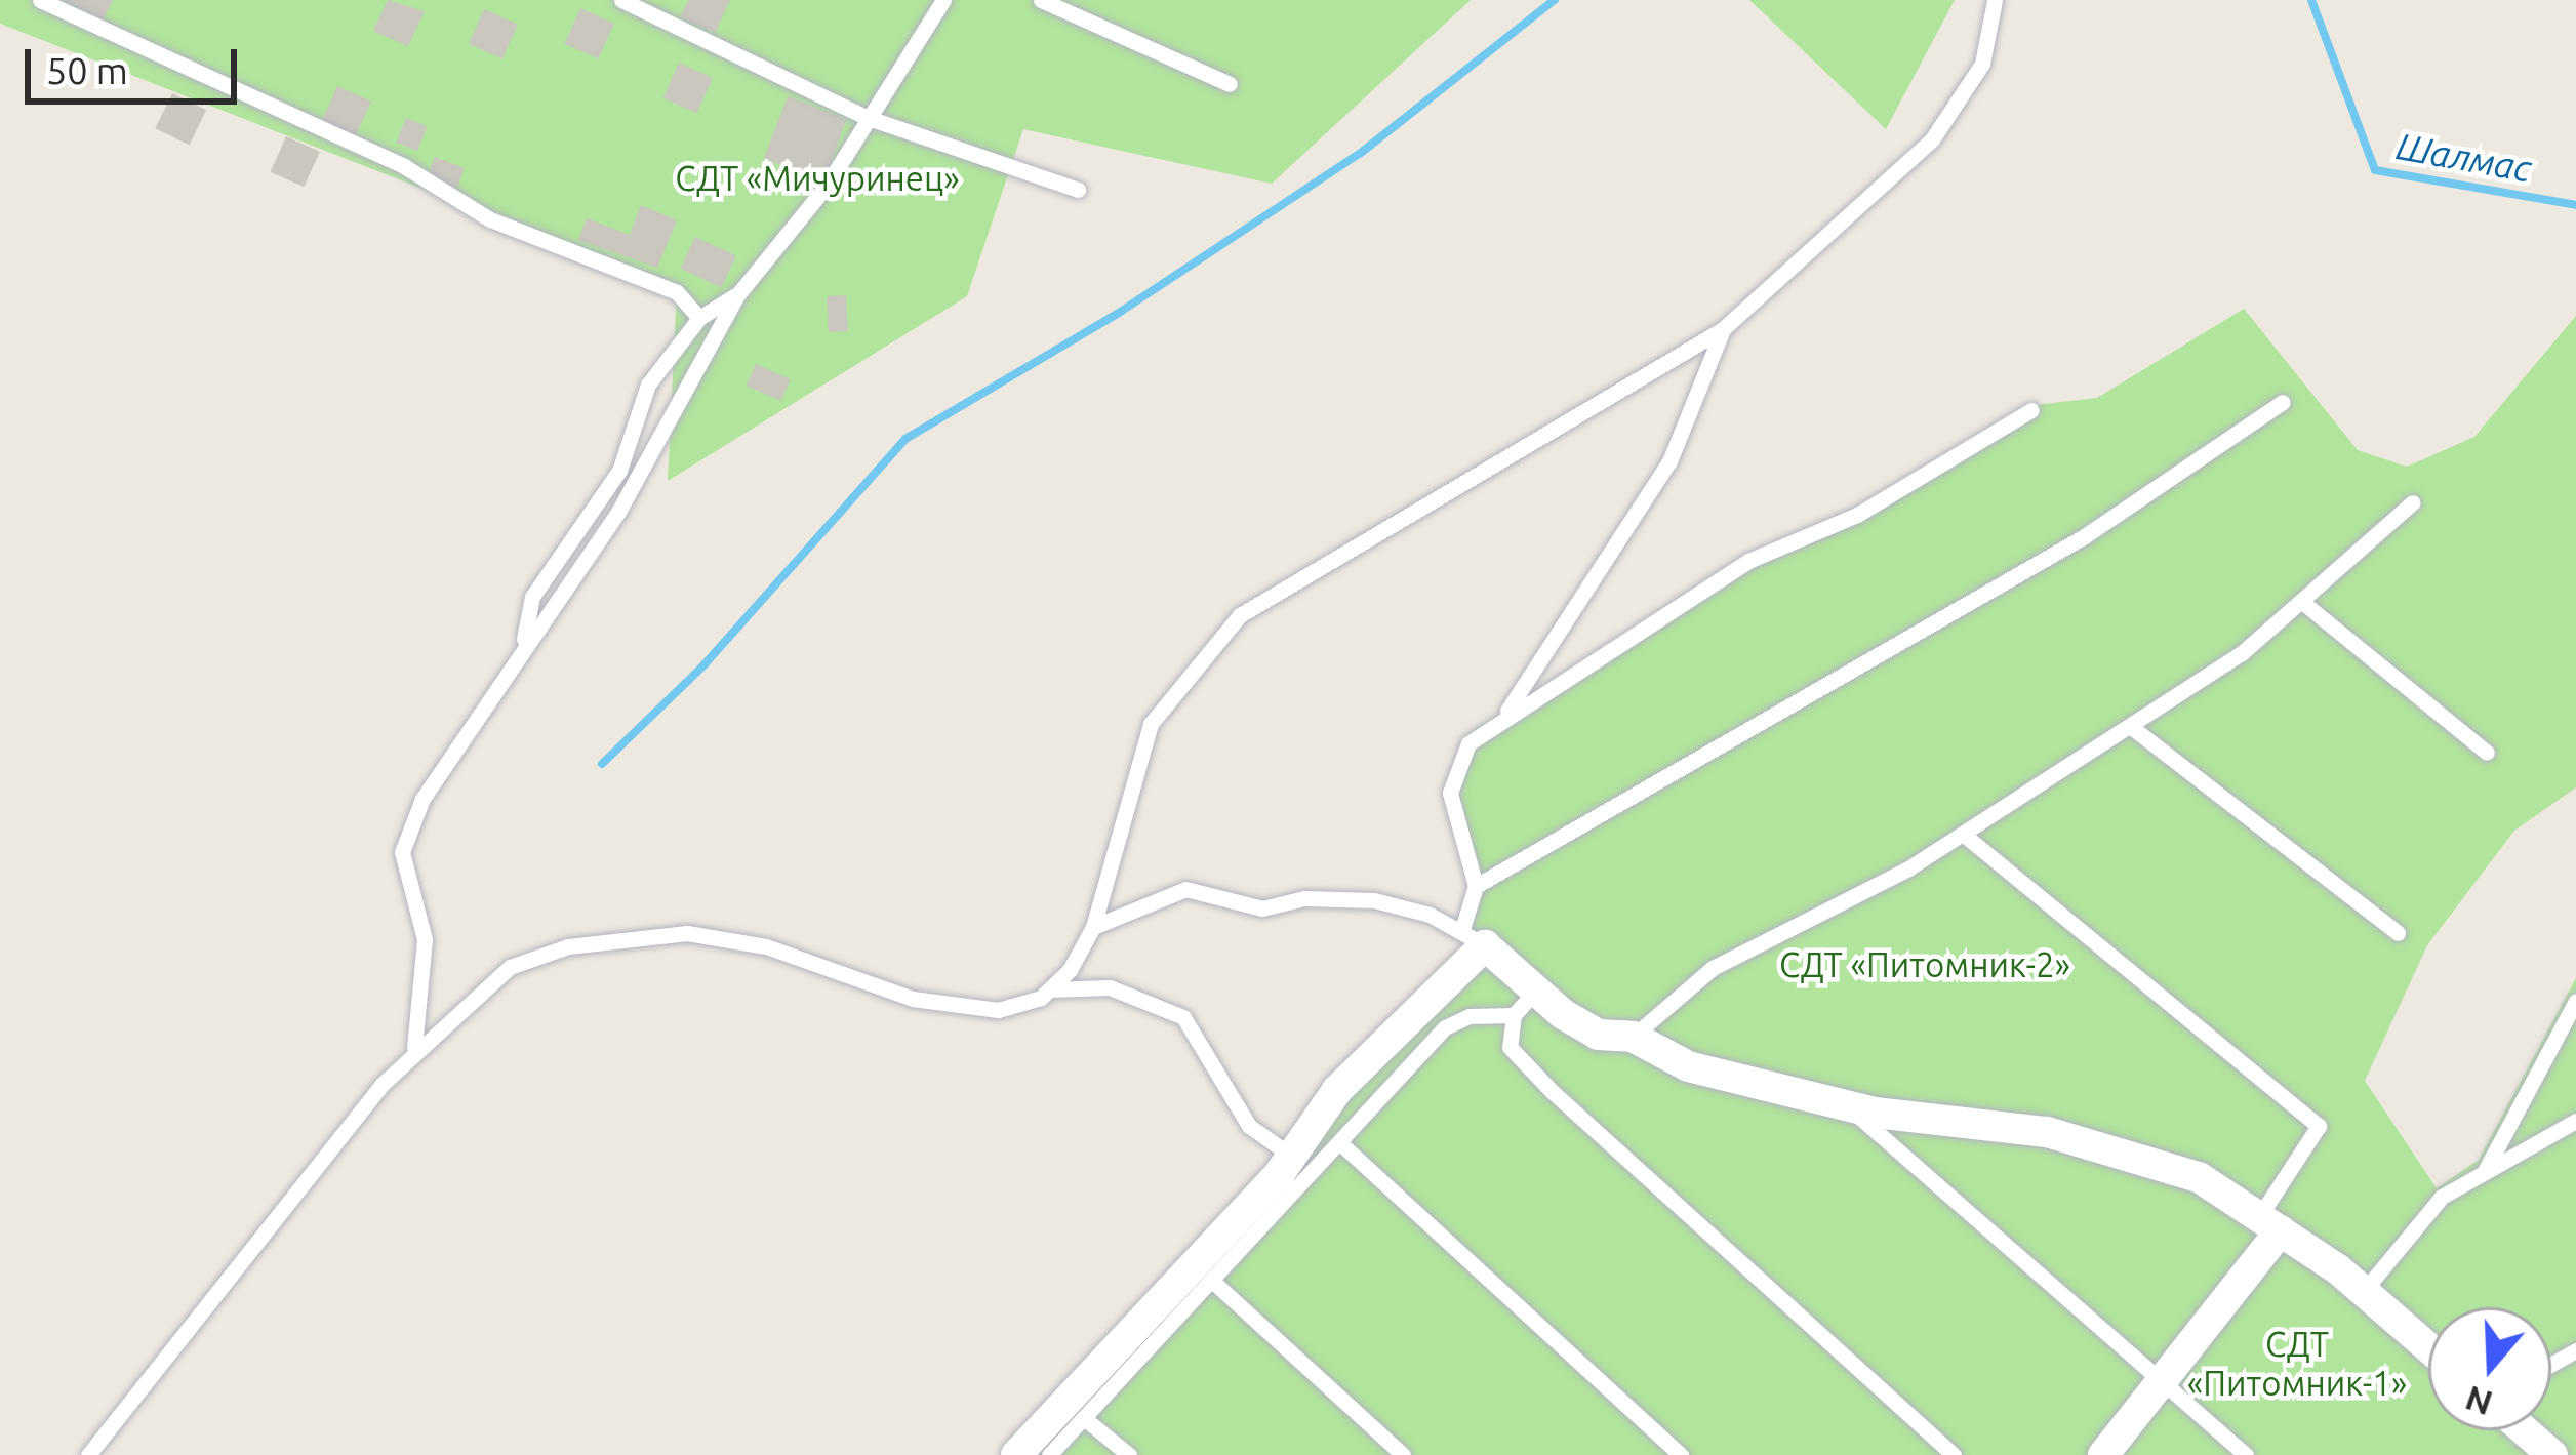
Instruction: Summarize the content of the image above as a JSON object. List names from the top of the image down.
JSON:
{
  "water": ["Шалмас"],
  "parks": ["СДТ «Мичуринец»", "СДТ «Питомник-2»", "СДТ «Питомник-1»"],
  "scale_bar": "50 m",
  "north": "bottom"
}
